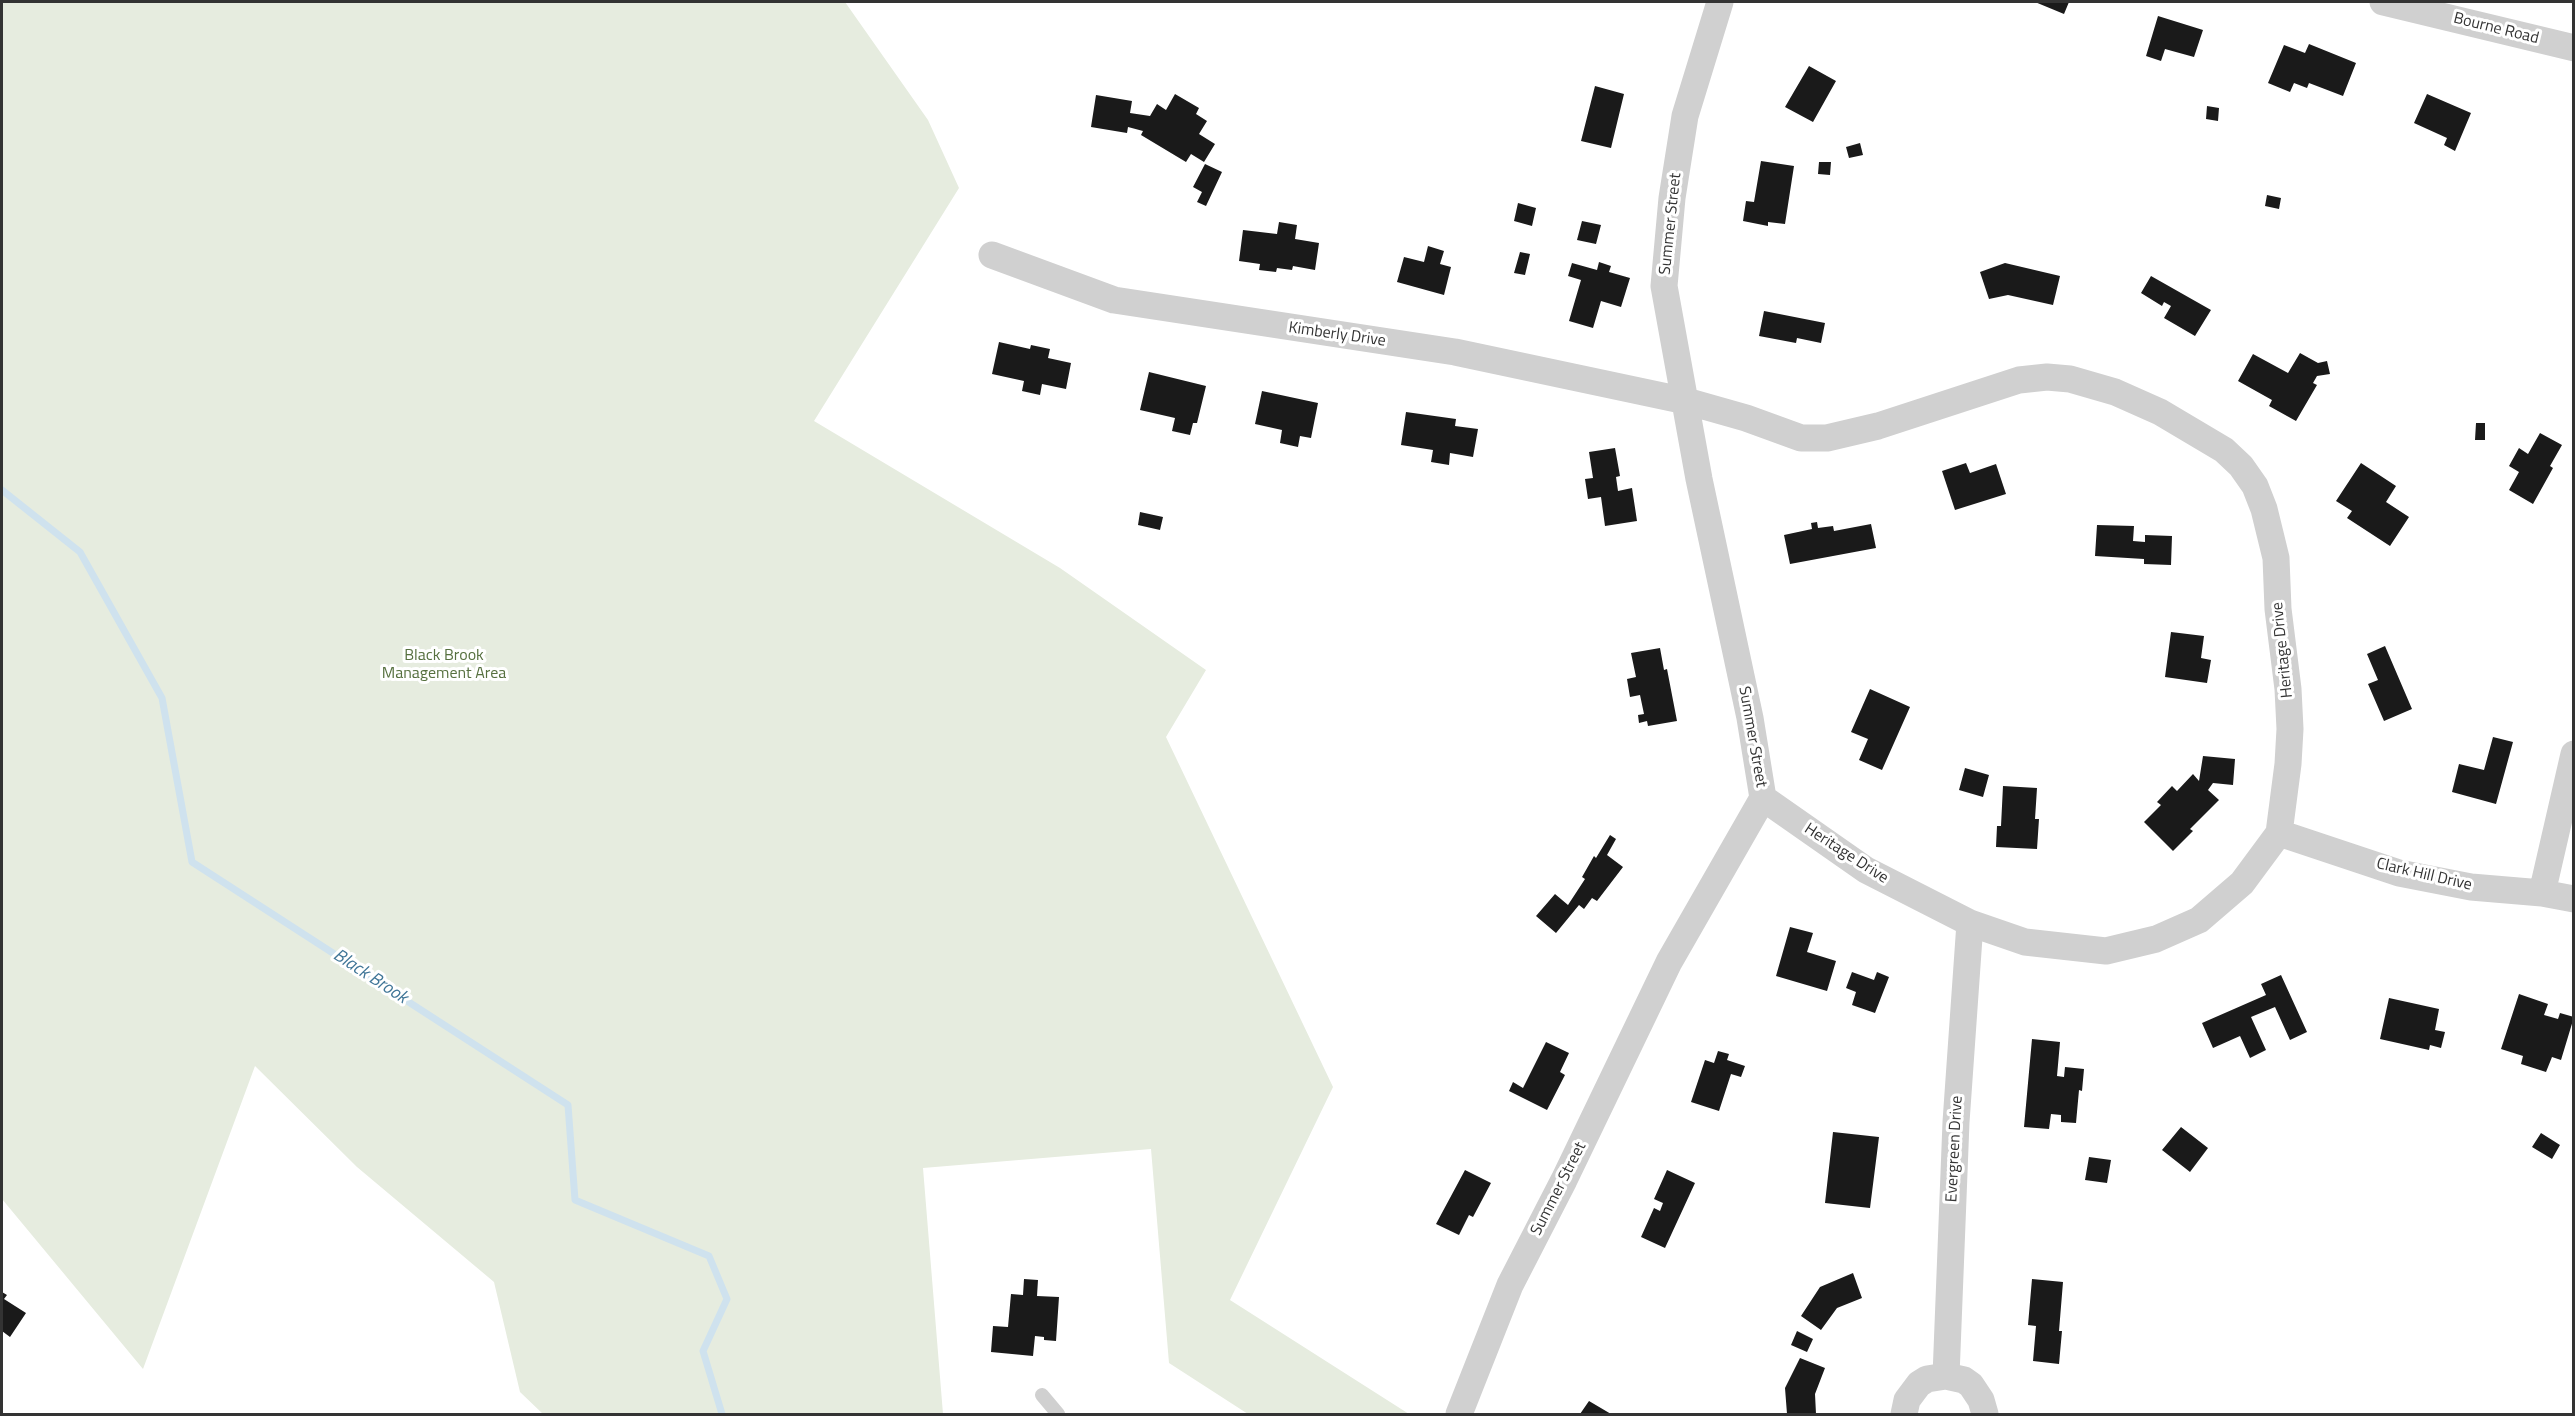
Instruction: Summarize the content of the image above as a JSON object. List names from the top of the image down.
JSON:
{
  "streets": {
    "street": [
      "Bourne Road",
      "Summer Street",
      "Kimberly Drive",
      "Heritage Drive",
      "Clark Hill Drive",
      "Evergreen Drive"
    ]
  },
  "crossings": [
    ["Summer Street", "Kimberly Drive"],
    ["Summer Street", "Heritage Drive"],
    ["Kimberly Drive", "Heritage Drive"],
    ["Heritage Drive", "Clark Hill Drive"],
    ["Heritage Drive", "Evergreen Drive"]
  ],
  "water": ["Black Brook"],
  "parks": ["Black Brook Management Area"]
}
